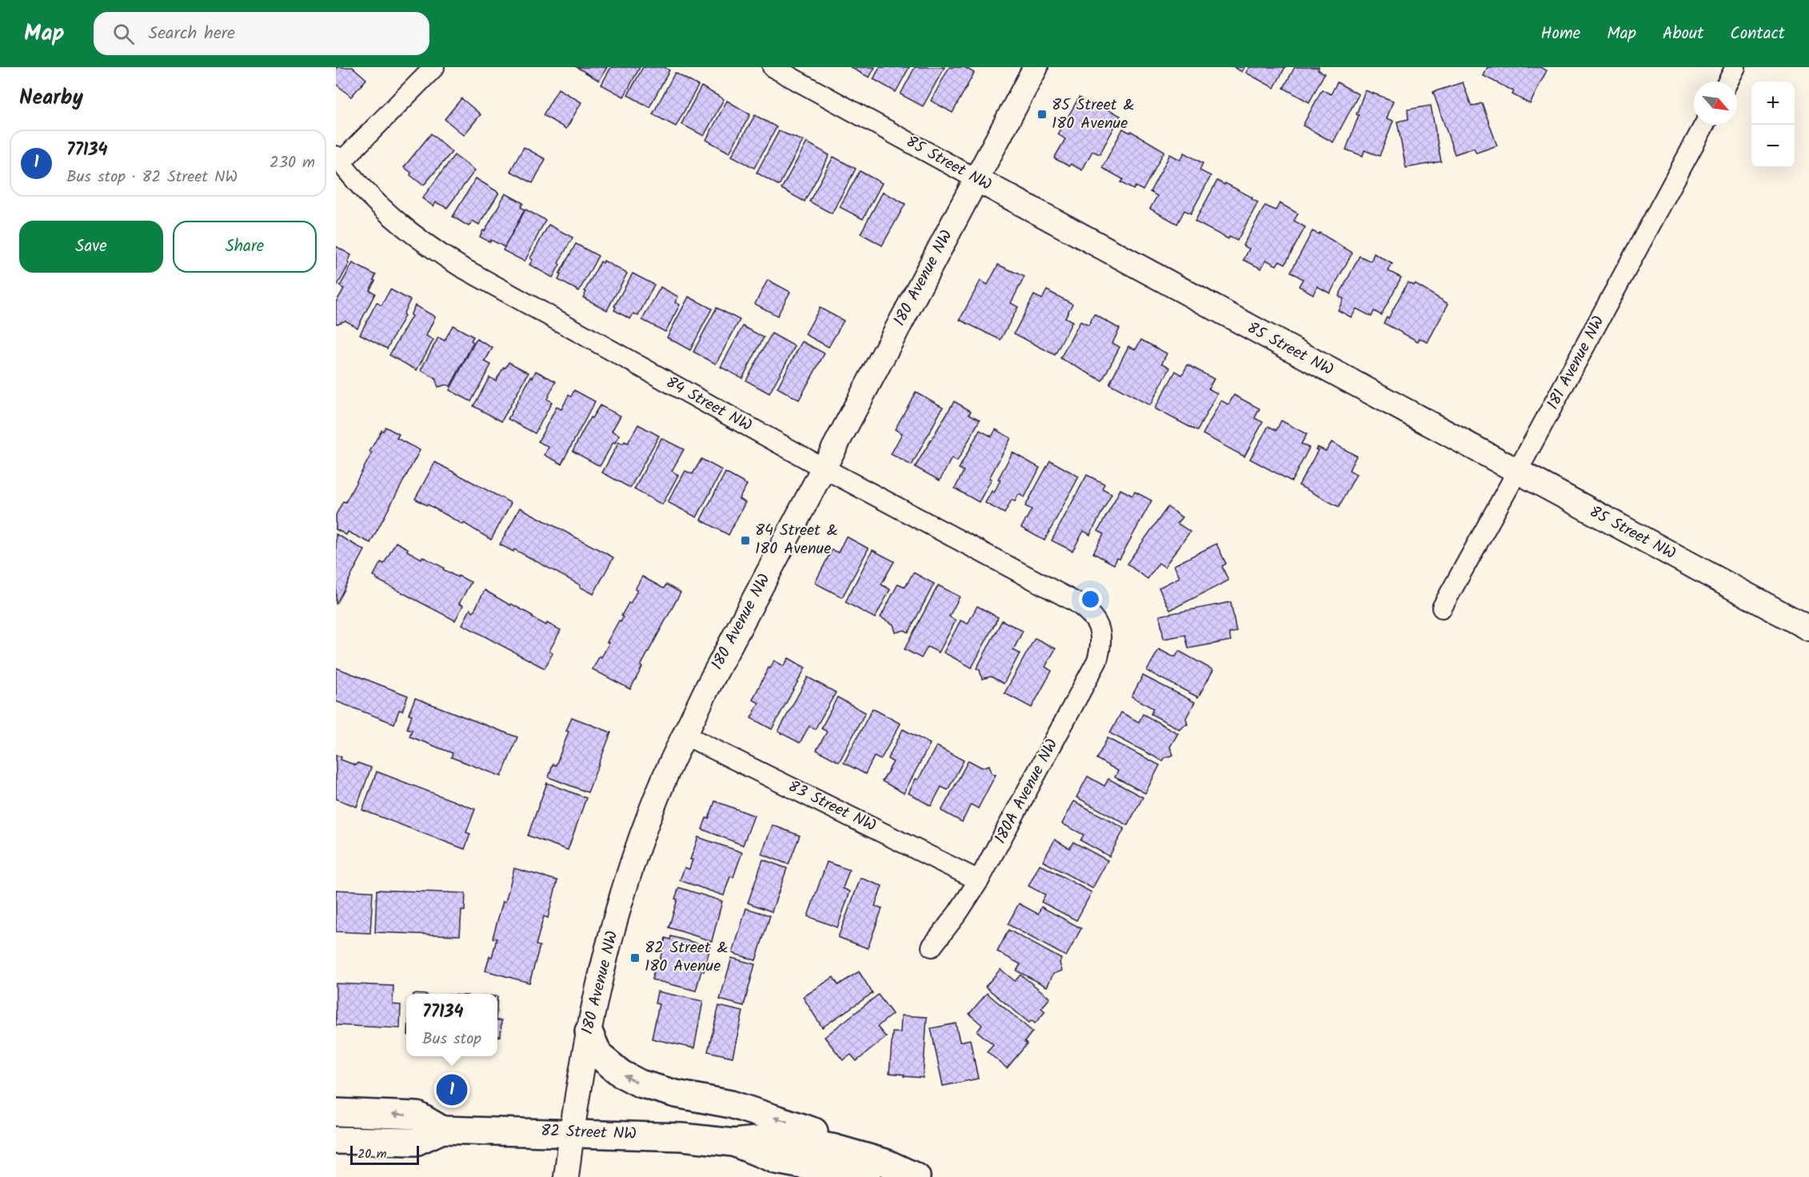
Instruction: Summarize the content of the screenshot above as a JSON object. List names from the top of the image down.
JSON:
{
  "streets": {
    "main road": ["82 Street NW"],
    "street": [
      "85 Street NW",
      "180 Avenue NW",
      "181 Avenue NW",
      "84 Street NW",
      "180A Avenue NW",
      "83 Street NW"
    ]
  },
  "crossings": [
    ["85 Street NW", "180 Avenue NW"],
    ["85 Street NW", "181 Avenue NW"],
    ["180 Avenue NW", "84 Street NW"],
    ["180 Avenue NW", "83 Street NW"],
    ["180 Avenue NW", "82 Street NW"],
    ["84 Street NW", "180A Avenue NW"],
    ["180A Avenue NW", "83 Street NW"]
  ],
  "places": {
    "transit": ["85 Street & 180 Avenue", "84 Street & 180 Avenue", "82 Street & 180 Avenue"]
  },
  "scale_bar": "20 m",
  "north": "bottom right",
  "page": {
    "header": "Map",
    "search": "Search here",
    "nav": [
      "Home",
      "Map",
      "About",
      "Contact"
    ],
    "heading": "Nearby",
    "map_buttons": ["+", "−"],
    "list": [
      {
        "mark": "1",
        "name": "77134",
        "note": "Bus stop · 82 Street NW",
        "value": "230 m"
      }
    ],
    "buttons": ["Save", "Share"],
    "popup": ["77134", "Bus stop"],
    "pins": "1",
    "scale": "20 m"
  }
}
